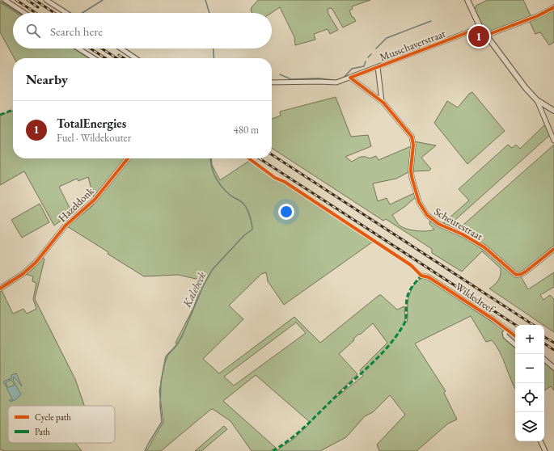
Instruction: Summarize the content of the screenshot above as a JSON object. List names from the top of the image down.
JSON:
{
  "streets": {
    "street": [
      "Musschaverstraat",
      "Hazeldonk",
      "Scheurestraat",
      "Wildedreef"
    ]
  },
  "crossings": [
    ["Musschaverstraat", "Scheurestraat"]
  ],
  "water": ["Kalebeek"],
  "legend": ["Cycle path", "Path"],
  "page": {
    "search": "Search here",
    "pins": "1",
    "heading": "Nearby",
    "list": [
      {
        "mark": "1",
        "name": "TotalEnergies",
        "note": "Fuel · Wildekouter",
        "value": "480 m"
      }
    ],
    "map_buttons": ["+", "−"]
  }
}
